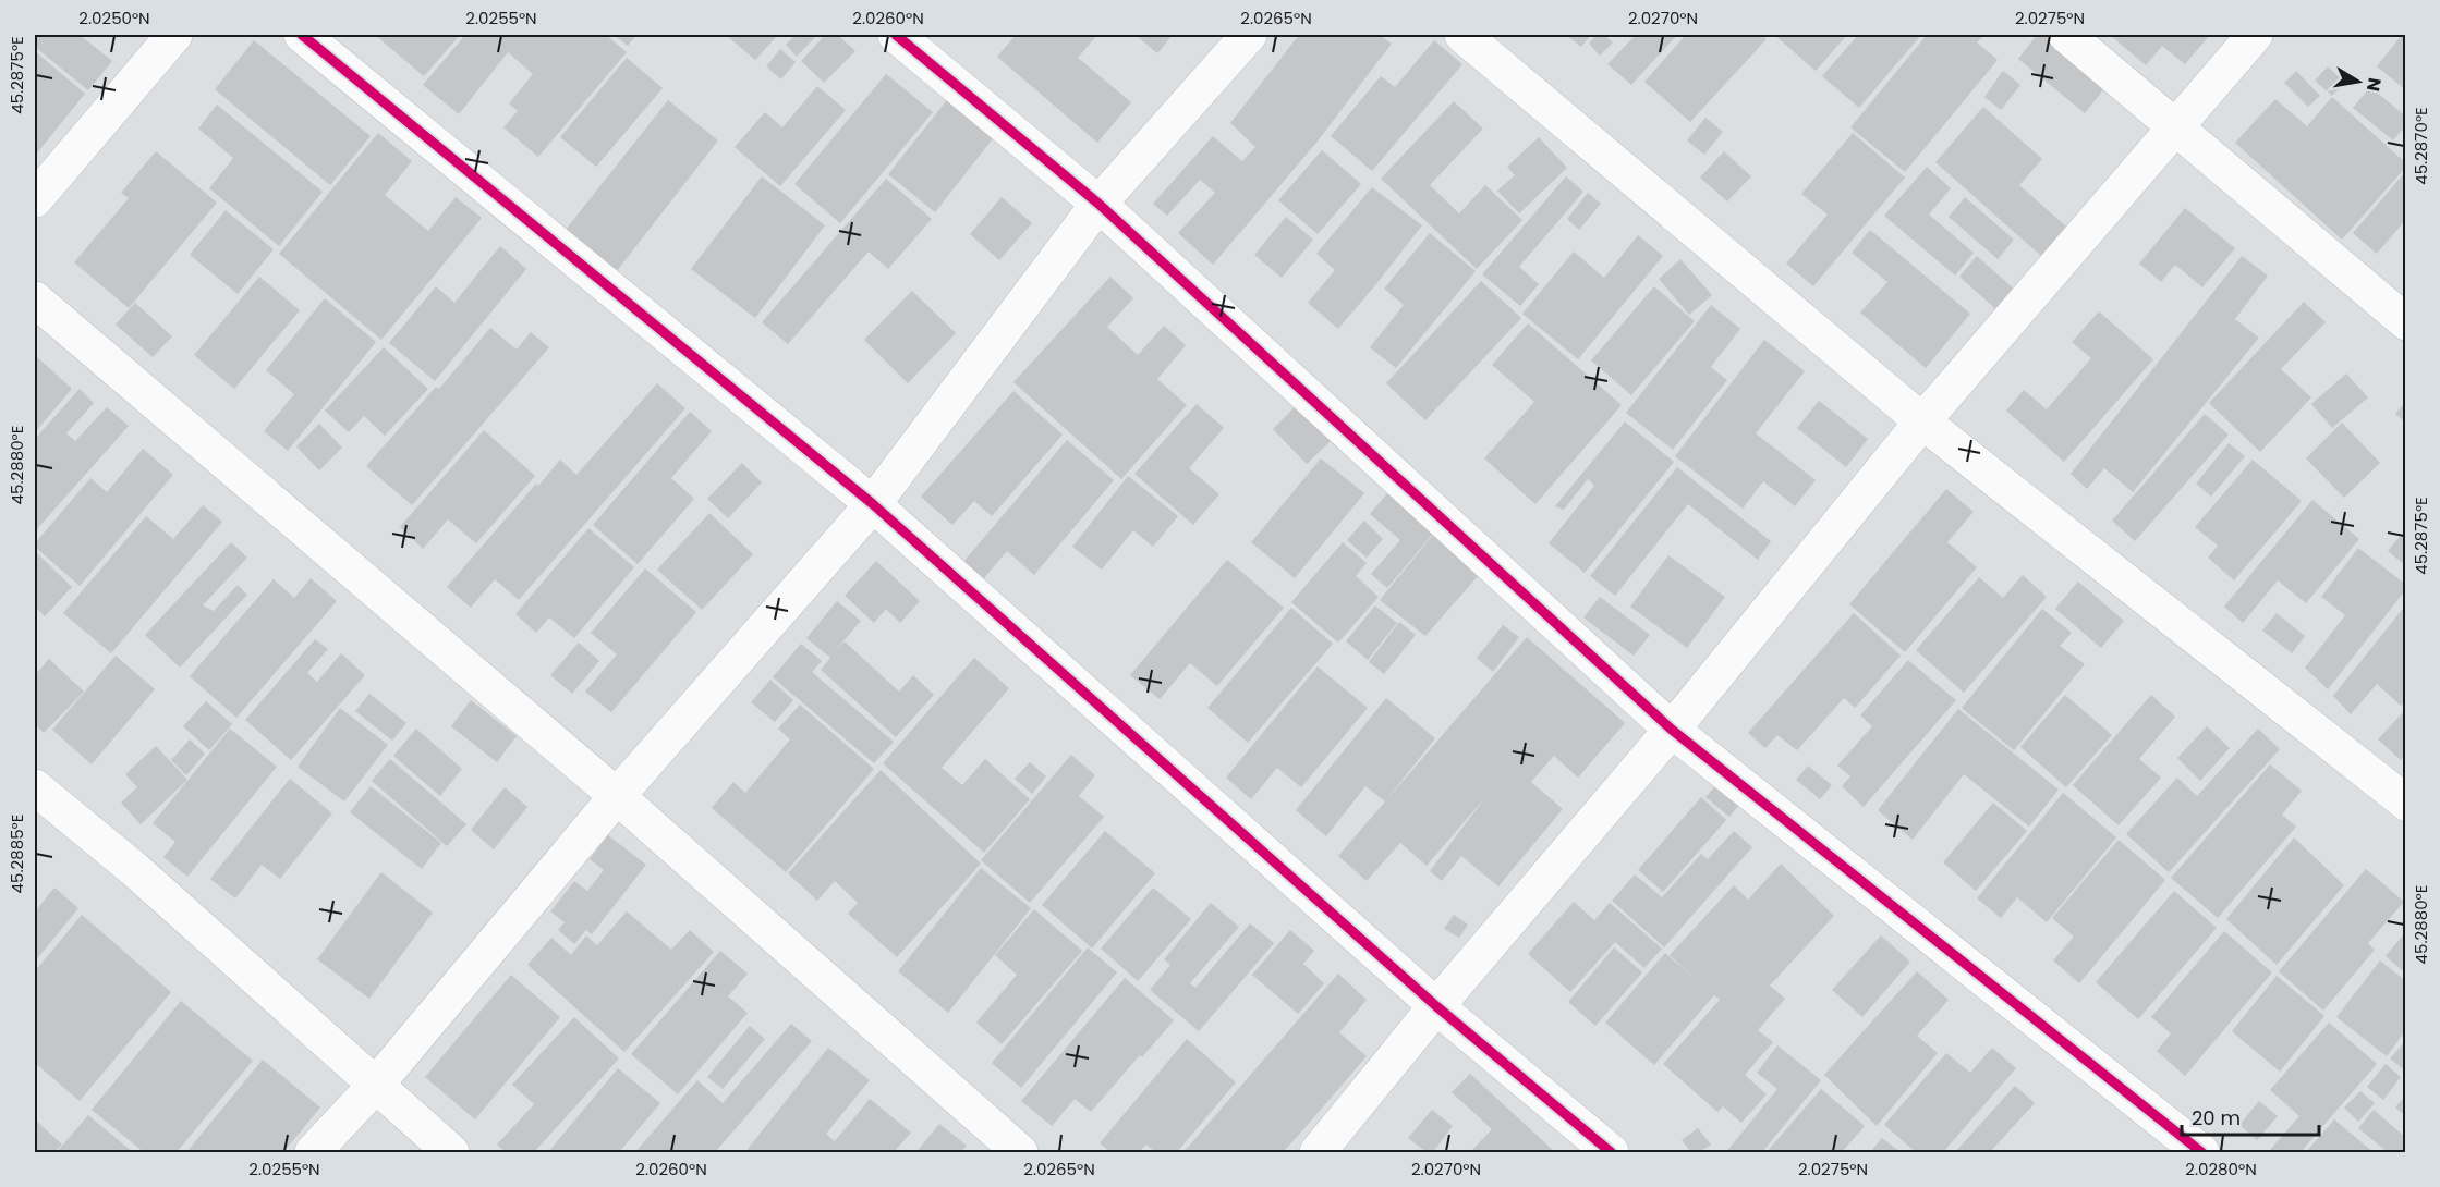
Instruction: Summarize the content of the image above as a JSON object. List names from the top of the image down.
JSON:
{
  "scale_bar": "20 m",
  "north": "right",
  "coordinates": [
    "2.0250°N",
    "2.0255°N",
    "2.0260°N",
    "2.0265°N",
    "2.0270°N",
    "2.0275°N",
    "45.2875°E",
    "45.2870°E",
    "45.2880°E",
    "45.2885°E",
    "2.0280°N"
  ]
}
